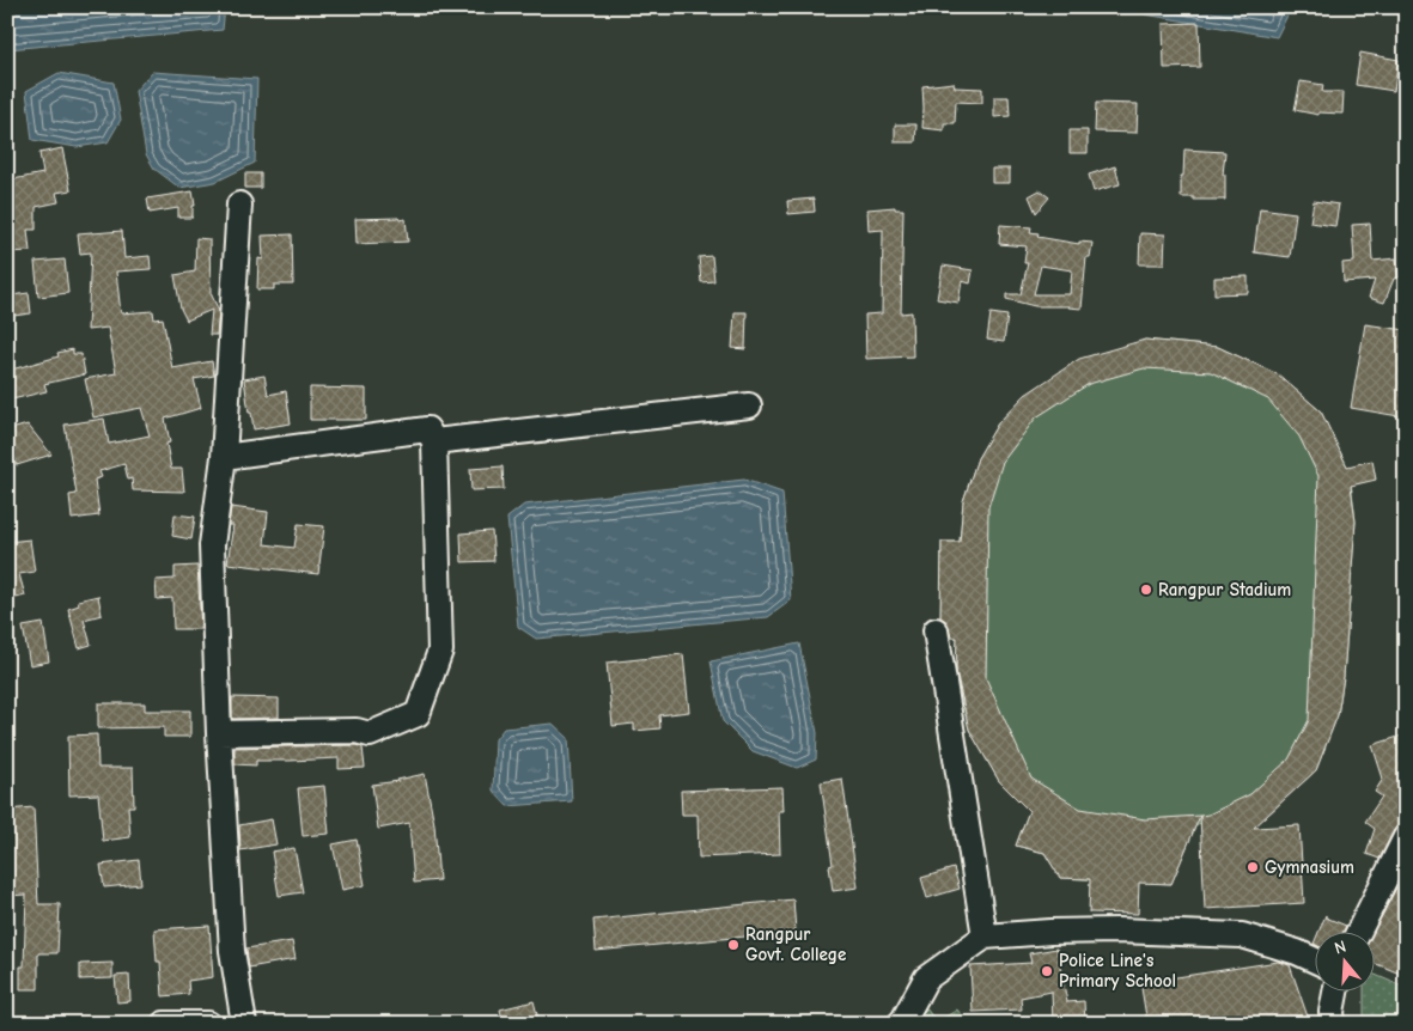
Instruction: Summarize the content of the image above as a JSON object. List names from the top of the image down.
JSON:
{
  "places": [
    "Rangpur Stadium",
    "Gymnasium",
    "Rangpur Govt. College",
    "Police Line's Primary School"
  ],
  "north": "top"
}
